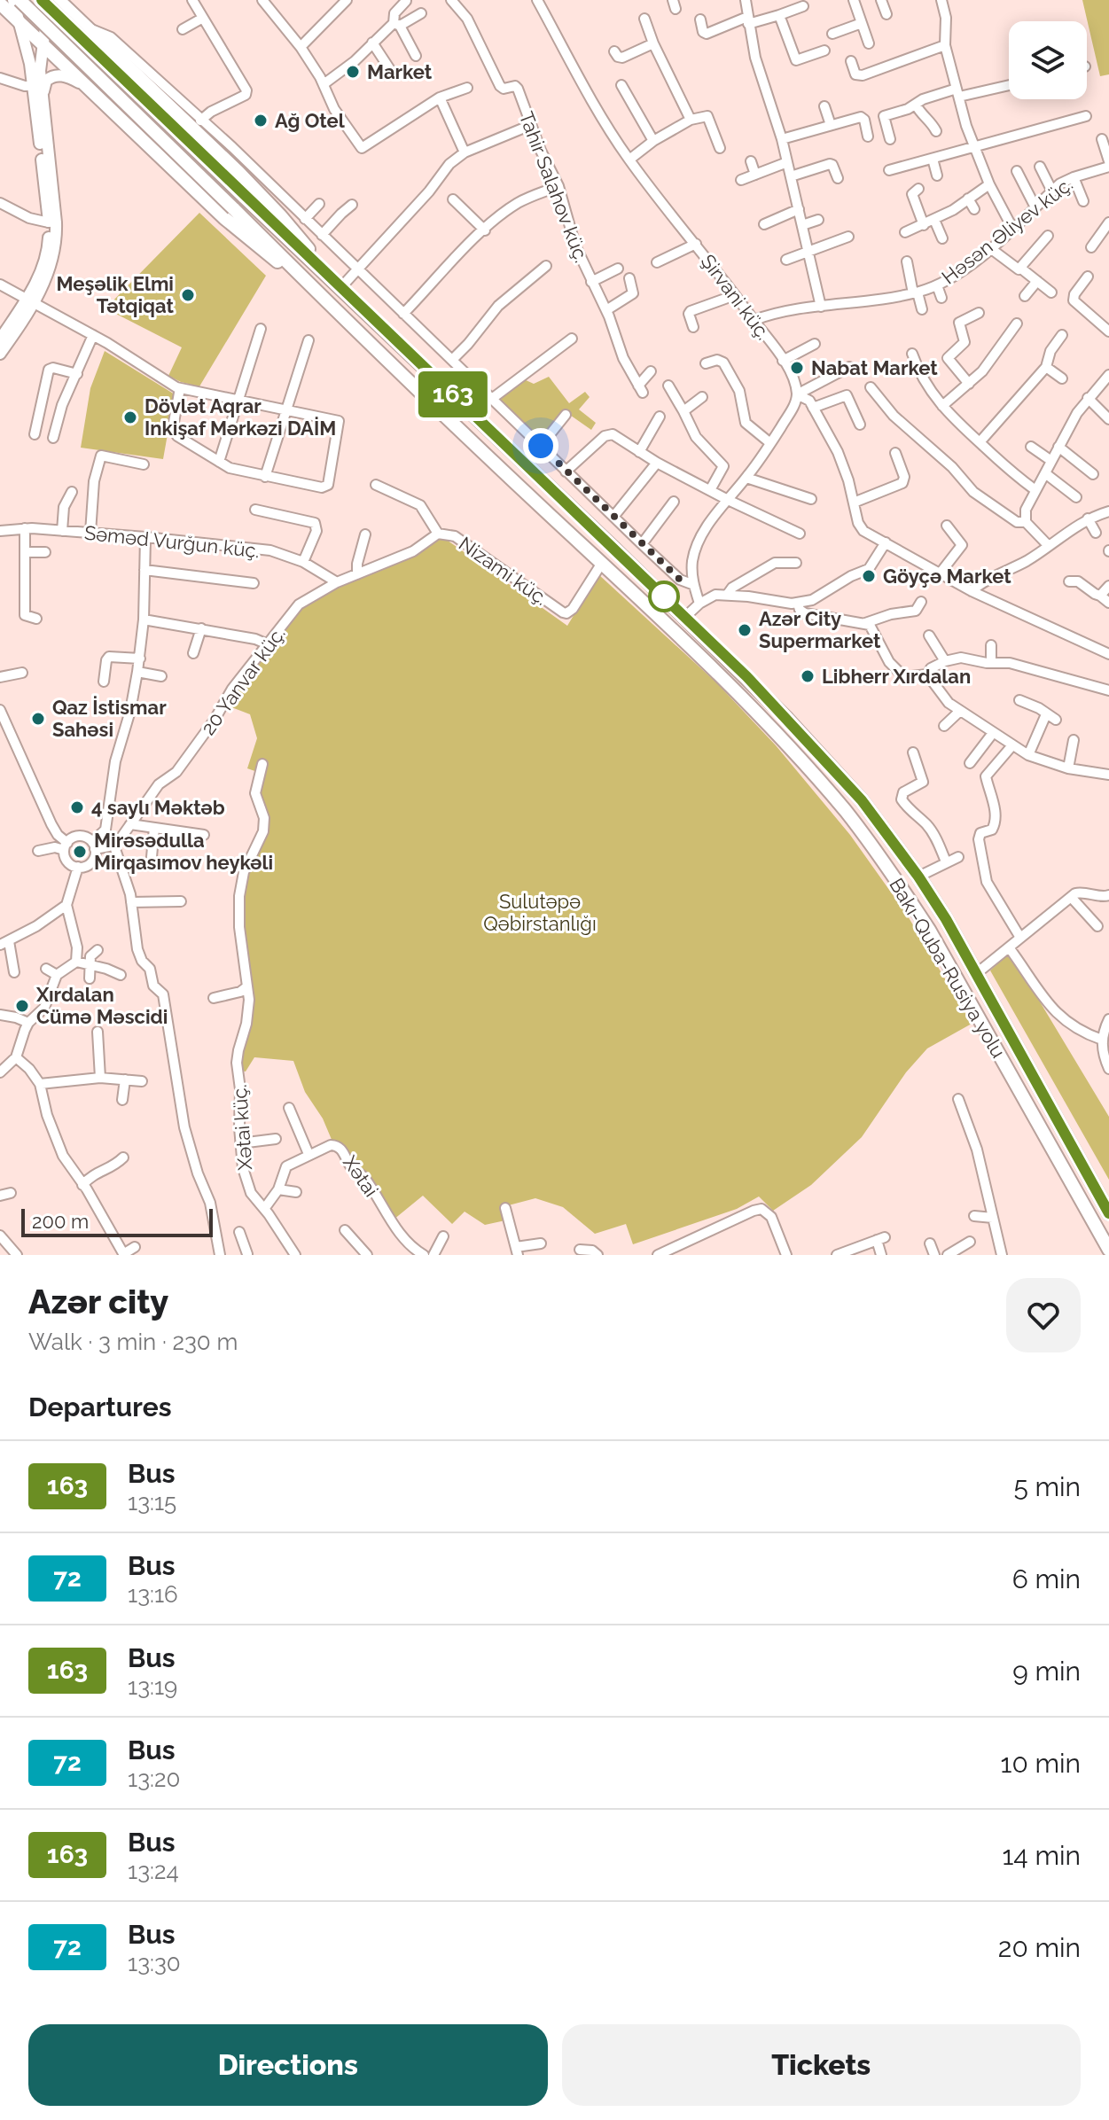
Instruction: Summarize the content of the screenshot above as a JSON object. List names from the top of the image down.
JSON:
{
  "streets": {
    "highway": ["Bakı-Quba-Rusiya yolu"],
    "street": [
      "Tahir Salahov küç.",
      "Həsən Əliyev küç.",
      "Şirvani küç.",
      "Səməd Vurğun küç.",
      "Nizami küç.",
      "20 Yanvar küç.",
      "Xətai küç.",
      "Xətai"
    ]
  },
  "crossings": [
    ["Həsən Əliyev küç.", "Şirvani küç."],
    ["Səməd Vurğun küç.", "20 Yanvar küç."],
    ["Nizami küç.", "20 Yanvar küç."],
    ["Nizami küç.", "Bakı-Quba-Rusiya yolu"]
  ],
  "parks": ["Sulutəpə Qəbirstanlığı"],
  "places": [
    "Market",
    "Ağ Otel",
    "Meşəlik Elmi Tətqiqat",
    "Nabat Market",
    "Dövlət Aqrar Inkişaf Mərkəzi DAİM",
    "Göyçə Market",
    "Azər City Supermarket",
    "Libherr Xırdalan",
    "Qaz İstismar Sahəsi",
    "4 saylı Məktəb",
    "Mirəsədulla Mirqasımov heykəli",
    "Xırdalan Cümə Məscidi"
  ],
  "lines": ["bus line 163"],
  "scale_bar": "200 m",
  "page": {
    "on_map": "163",
    "scale": "200 m",
    "heading": [
      ["Azər city", "Walk · 3 min · 230 m"],
      "Departures"
    ],
    "list": [
      {
        "mark": "163",
        "name": "Bus",
        "note": "13:15",
        "value": "5 min"
      },
      {
        "mark": "72",
        "name": "Bus",
        "note": "13:16",
        "value": "6 min"
      },
      {
        "mark": "163",
        "name": "Bus",
        "note": "13:19",
        "value": "9 min"
      },
      {
        "mark": "72",
        "name": "Bus",
        "note": "13:20",
        "value": "10 min"
      },
      {
        "mark": "163",
        "name": "Bus",
        "note": "13:24",
        "value": "14 min"
      },
      {
        "mark": "72",
        "name": "Bus",
        "note": "13:30",
        "value": "20 min"
      }
    ],
    "buttons": ["Directions", "Tickets"]
  }
}
